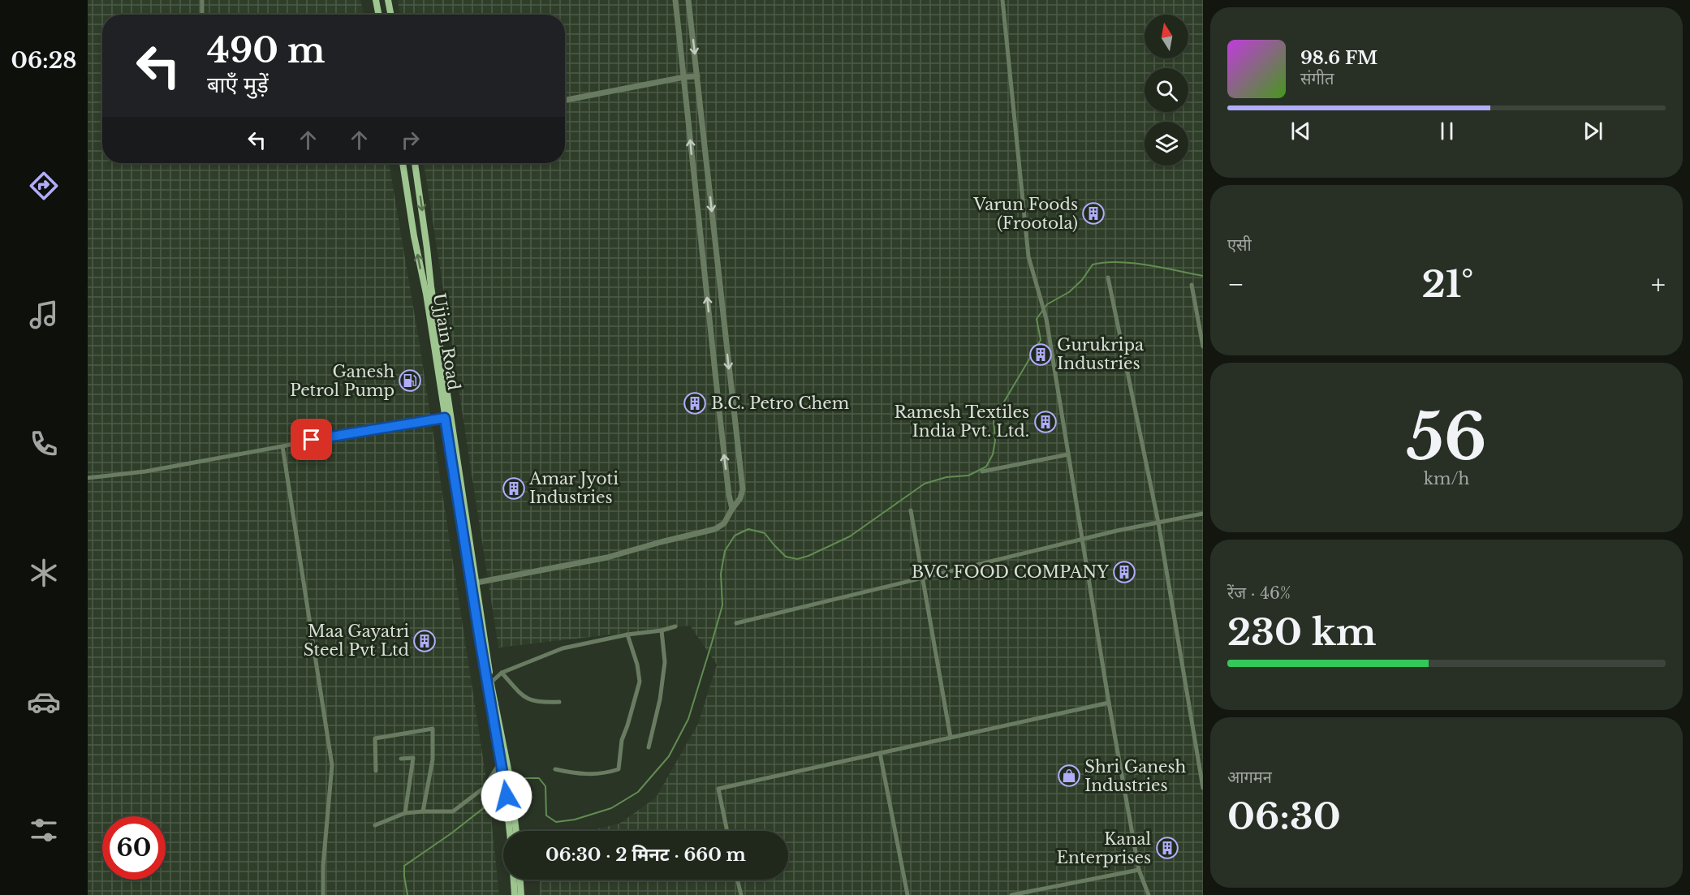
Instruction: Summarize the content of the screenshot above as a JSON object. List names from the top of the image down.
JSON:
{
  "streets": {
    "main road": ["Ujjain Road"]
  },
  "places": {
    "building": [
      "Varun Foods (Frootola)",
      "Gurukripa Industries",
      "B.C. Petro Chem",
      "Ramesh Textiles India Pvt. Ltd.",
      "Amar Jyoti Industries",
      "BVC FOOD COMPANY",
      "Maa Gayatri Steel Pvt Ltd",
      "Kanal Enterprises"
    ],
    "fuel station": ["Ganesh Petrol Pump"],
    "shop": ["Shri Ganesh Industries"]
  },
  "north": "top",
  "page": {
    "tabs": "06:28",
    "turn": ["490 m", "बाएँ मुड़ें"],
    "song": ["98.6 FM", "संगीत"],
    "tile": [
      "एसी",
      ["56", "km/h"],
      ["रेंज · 46%", "230 km"],
      ["आगमन", "06:30"]
    ],
    "heat": ["−", "21°", "+"],
    "limit": "60",
    "trip": "06:30 · 2 मिनट · 660 m"
  }
}
